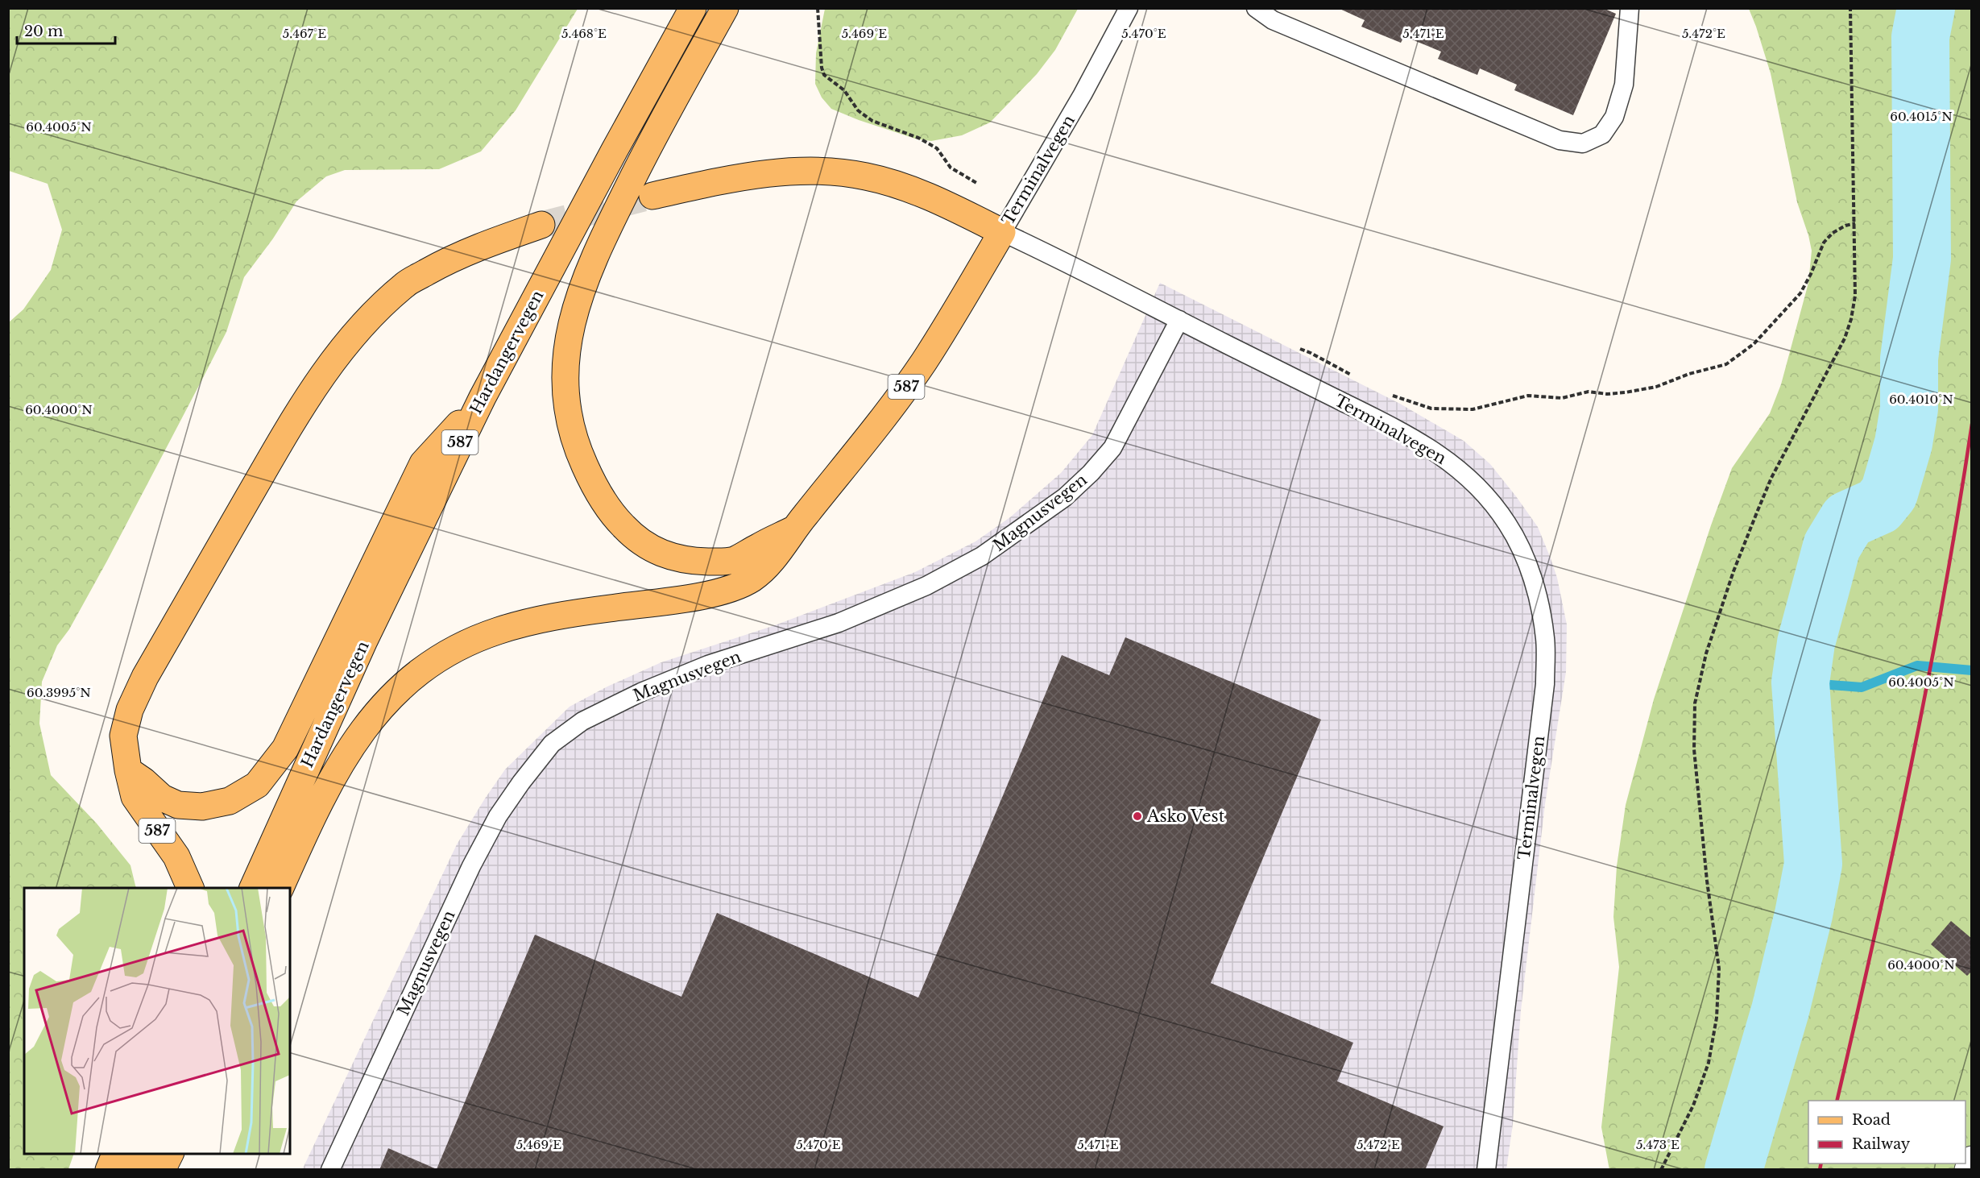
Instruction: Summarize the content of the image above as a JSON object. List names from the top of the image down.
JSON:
{
  "streets": {
    "main road": ["Hardangervegen", "587"],
    "lane": ["Terminalvegen", "Magnusvegen"]
  },
  "crossings": [
    ["Terminalvegen", "587"],
    ["Terminalvegen", "Magnusvegen"],
    ["Hardangervegen", "587"]
  ],
  "places": ["Asko Vest"],
  "legend": ["Road", "Railway"],
  "scale_bar": "20 m",
  "coordinates": [
    "5.467°E",
    "5.468°E",
    "5.469°E",
    "5.470°E",
    "5.471°E",
    "5.472°E",
    "60.4015°N",
    "60.4005°N",
    "60.4010°N",
    "60.4000°N",
    "60.3995°N",
    "5.473°E"
  ]
}
